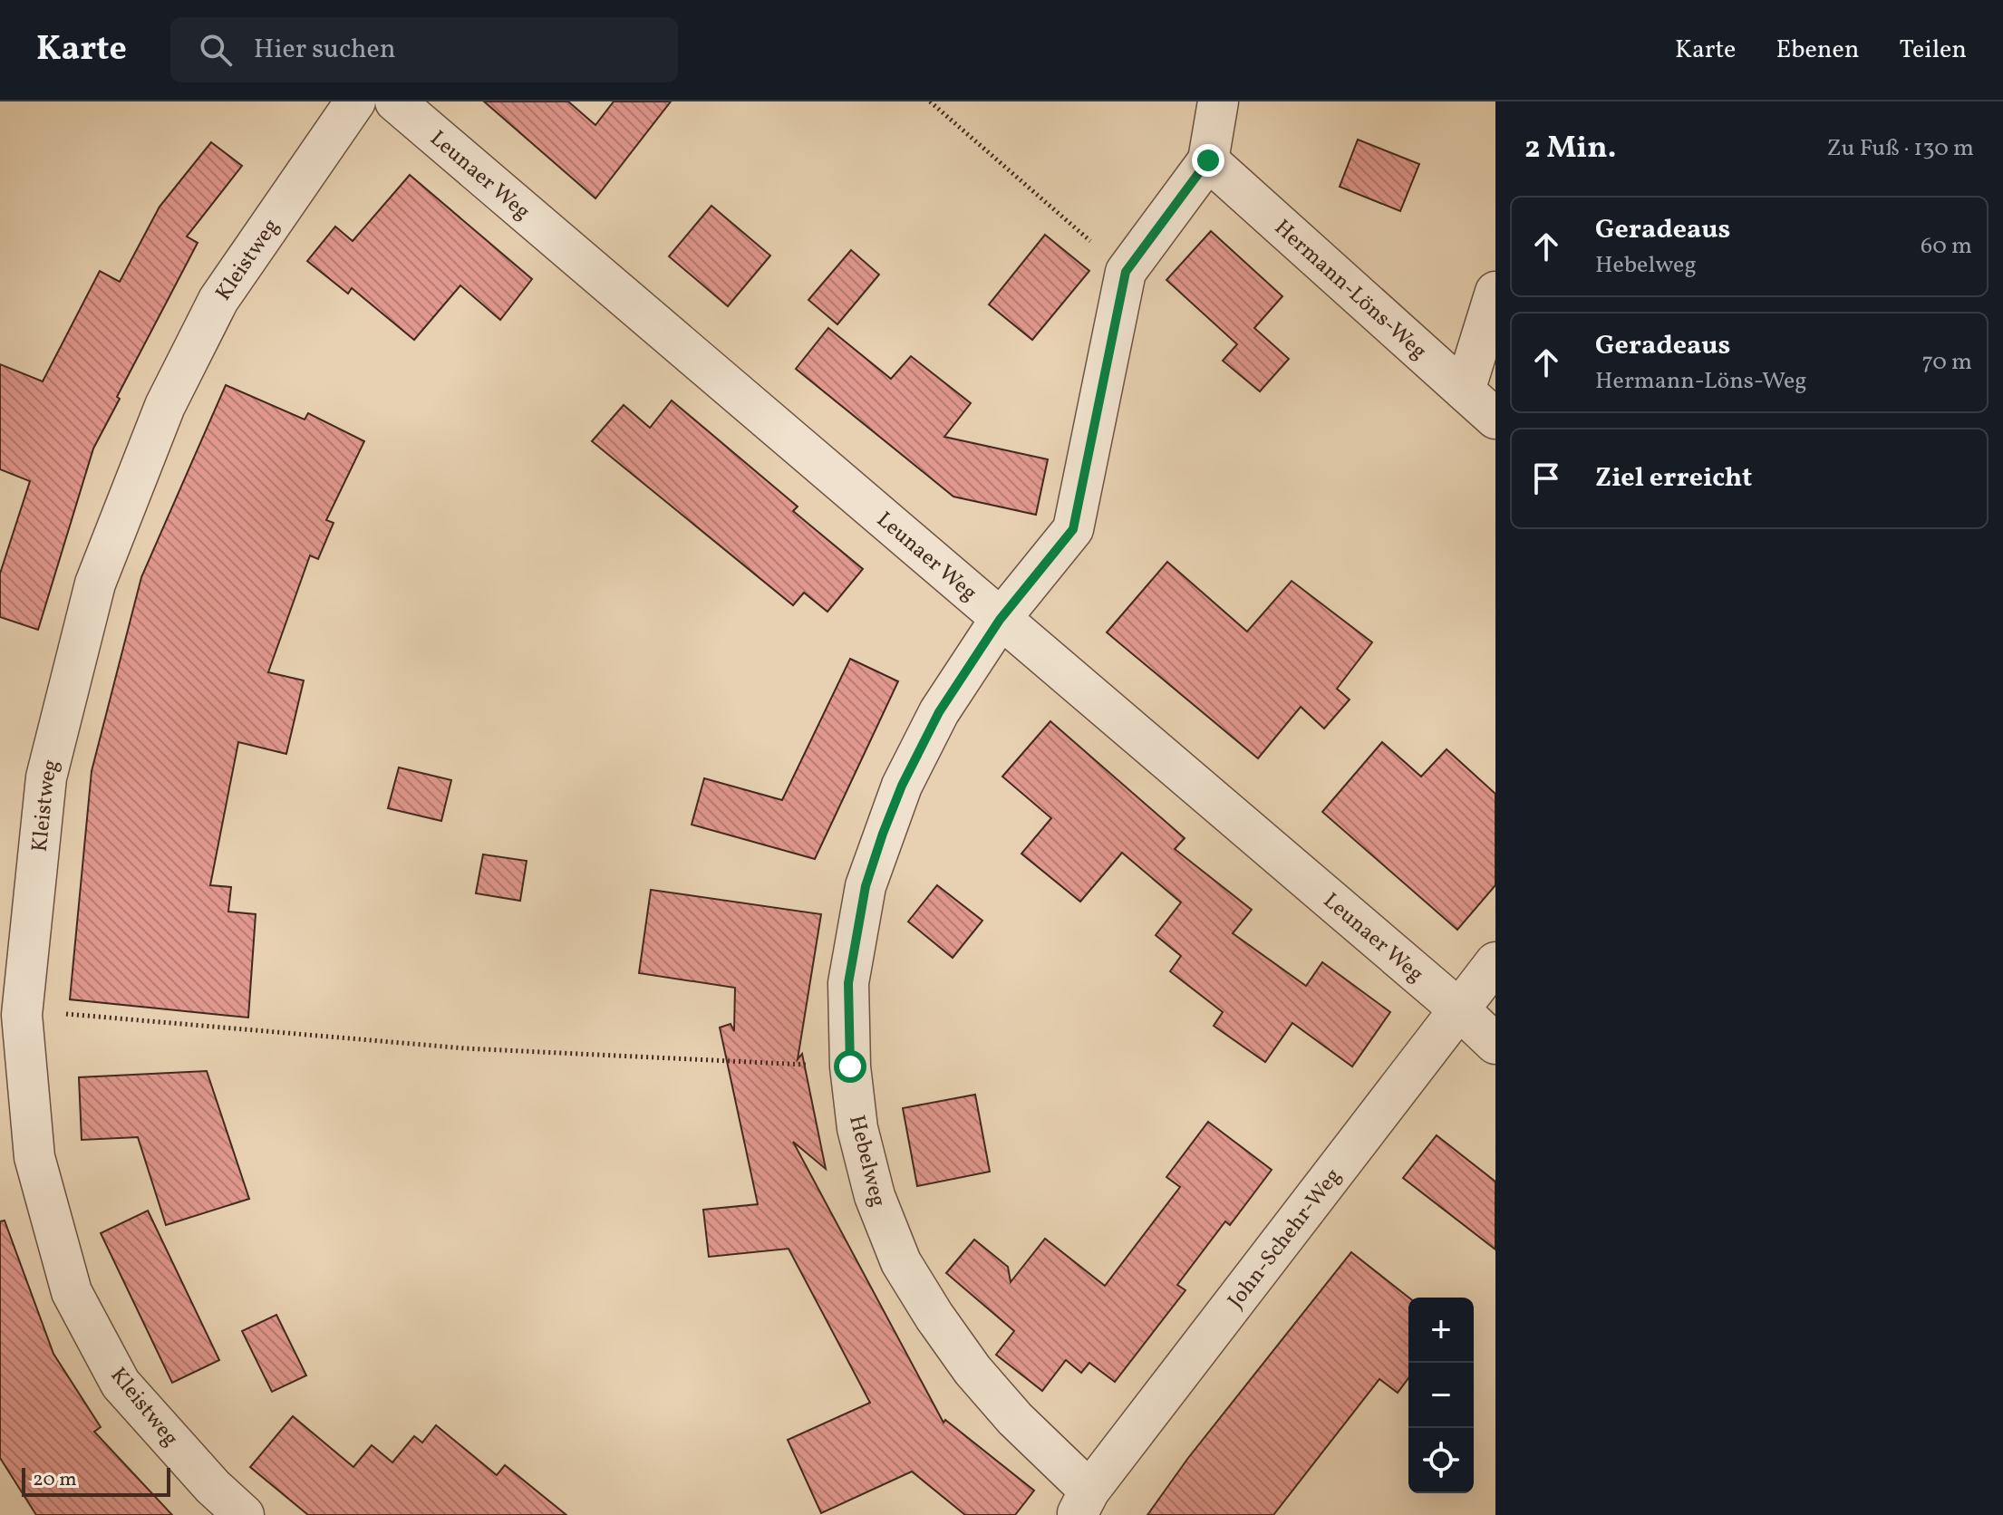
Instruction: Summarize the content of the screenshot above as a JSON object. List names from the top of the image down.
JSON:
{
  "streets": {
    "street": [
      "Leunaer Weg",
      "Kleistweg",
      "Hermann-Löns-Weg",
      "Hebelweg",
      "John-Schehr-Weg"
    ]
  },
  "crossings": [
    ["Leunaer Weg", "Hebelweg"],
    ["Leunaer Weg", "John-Schehr-Weg"],
    ["Hebelweg", "John-Schehr-Weg"]
  ],
  "scale_bar": "20 m",
  "page": {
    "header": "Karte",
    "search": "Hier suchen",
    "nav": ["Karte", "Ebenen", "Teilen"],
    "heading": ["2 Min.", "Zu Fuß · 130 m"],
    "list": [
      ["Geradeaus", "Hebelweg", "60 m"],
      ["Geradeaus", "Hermann-Löns-Weg", "70 m"],
      "Ziel erreicht"
    ],
    "map_buttons": ["+", "−"],
    "scale": "20 m"
  }
}
